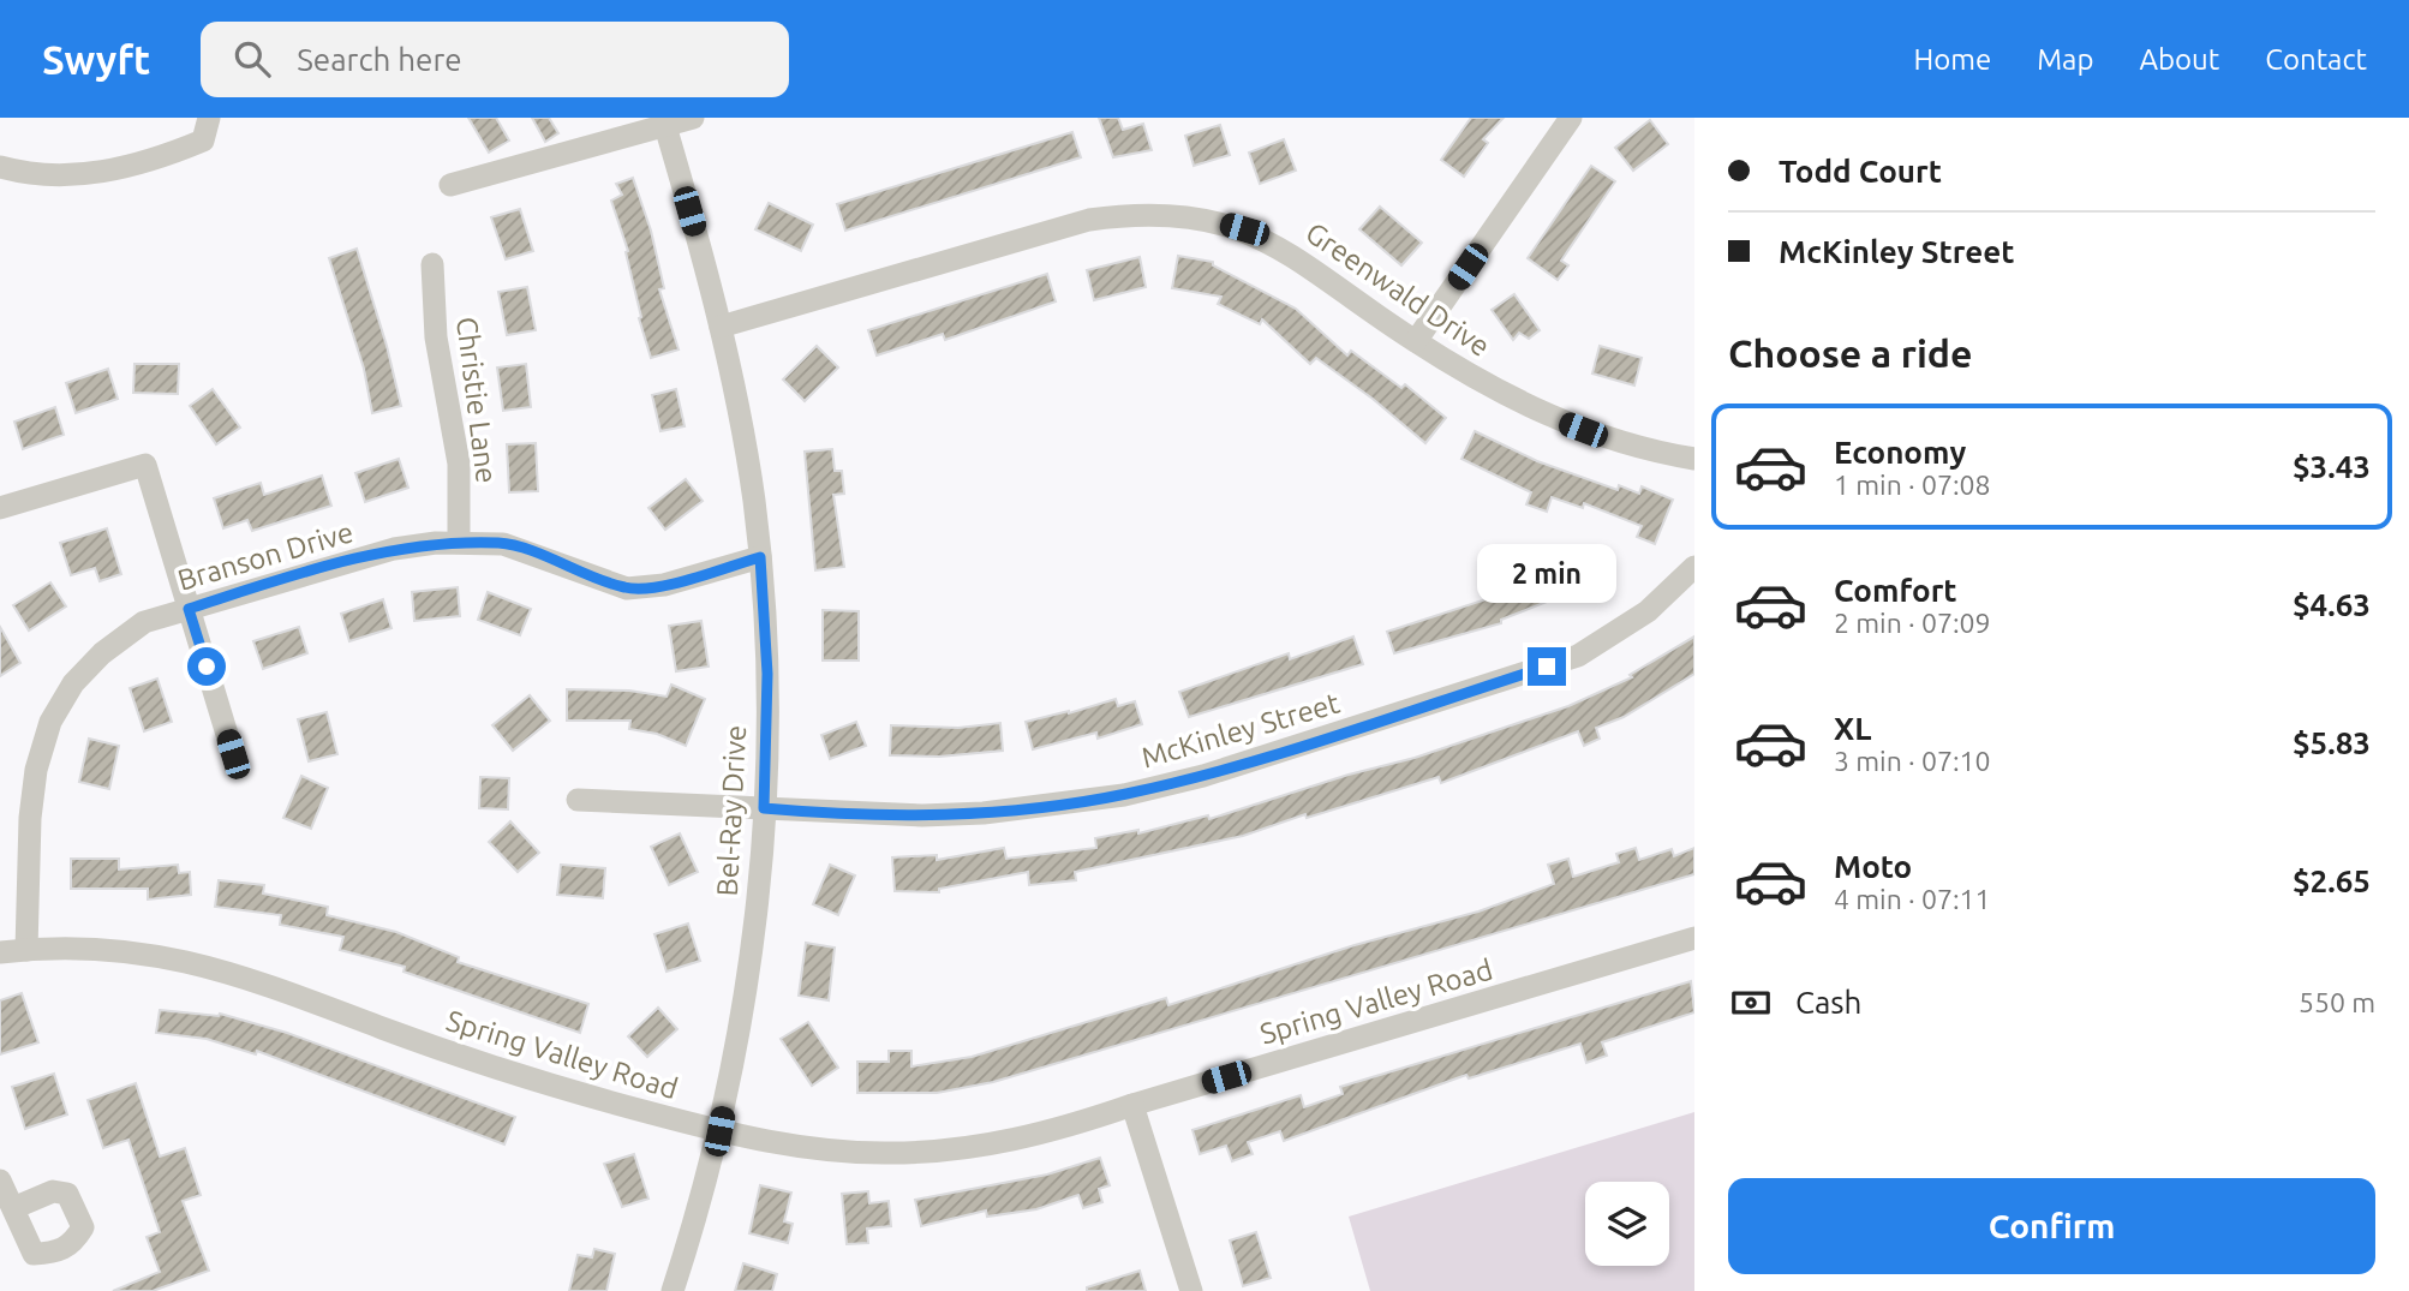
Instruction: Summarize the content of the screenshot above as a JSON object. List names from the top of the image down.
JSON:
{
  "streets": {
    "street": [
      "Greenwald Drive",
      "Christie Lane",
      "Branson Drive",
      "McKinley Street",
      "Bel-Ray Drive",
      "Spring Valley Road"
    ]
  },
  "crossings": [
    ["Greenwald Drive", "Bel-Ray Drive"],
    ["Christie Lane", "Branson Drive"],
    ["Branson Drive", "Bel-Ray Drive"],
    ["Branson Drive", "Spring Valley Road"],
    ["McKinley Street", "Bel-Ray Drive"],
    ["Bel-Ray Drive", "Spring Valley Road"]
  ],
  "page": {
    "header": "Swyft",
    "search": "Search here",
    "nav": [
      "Home",
      "Map",
      "About",
      "Contact"
    ],
    "banner": ["Todd Court", "McKinley Street"],
    "heading": "Choose a ride",
    "list": [
      {
        "name": "Economy",
        "note": "1 min · 07:08",
        "value": "$3.43"
      },
      {
        "name": "Comfort",
        "note": "2 min · 07:09",
        "value": "$4.63"
      },
      {
        "name": "XL",
        "note": "3 min · 07:10",
        "value": "$5.83"
      },
      {
        "name": "Moto",
        "note": "4 min · 07:11",
        "value": "$2.65"
      }
    ],
    "bubble": "2 min",
    "pay": ["Cash", "550 m"],
    "buttons": "Confirm"
  }
}
